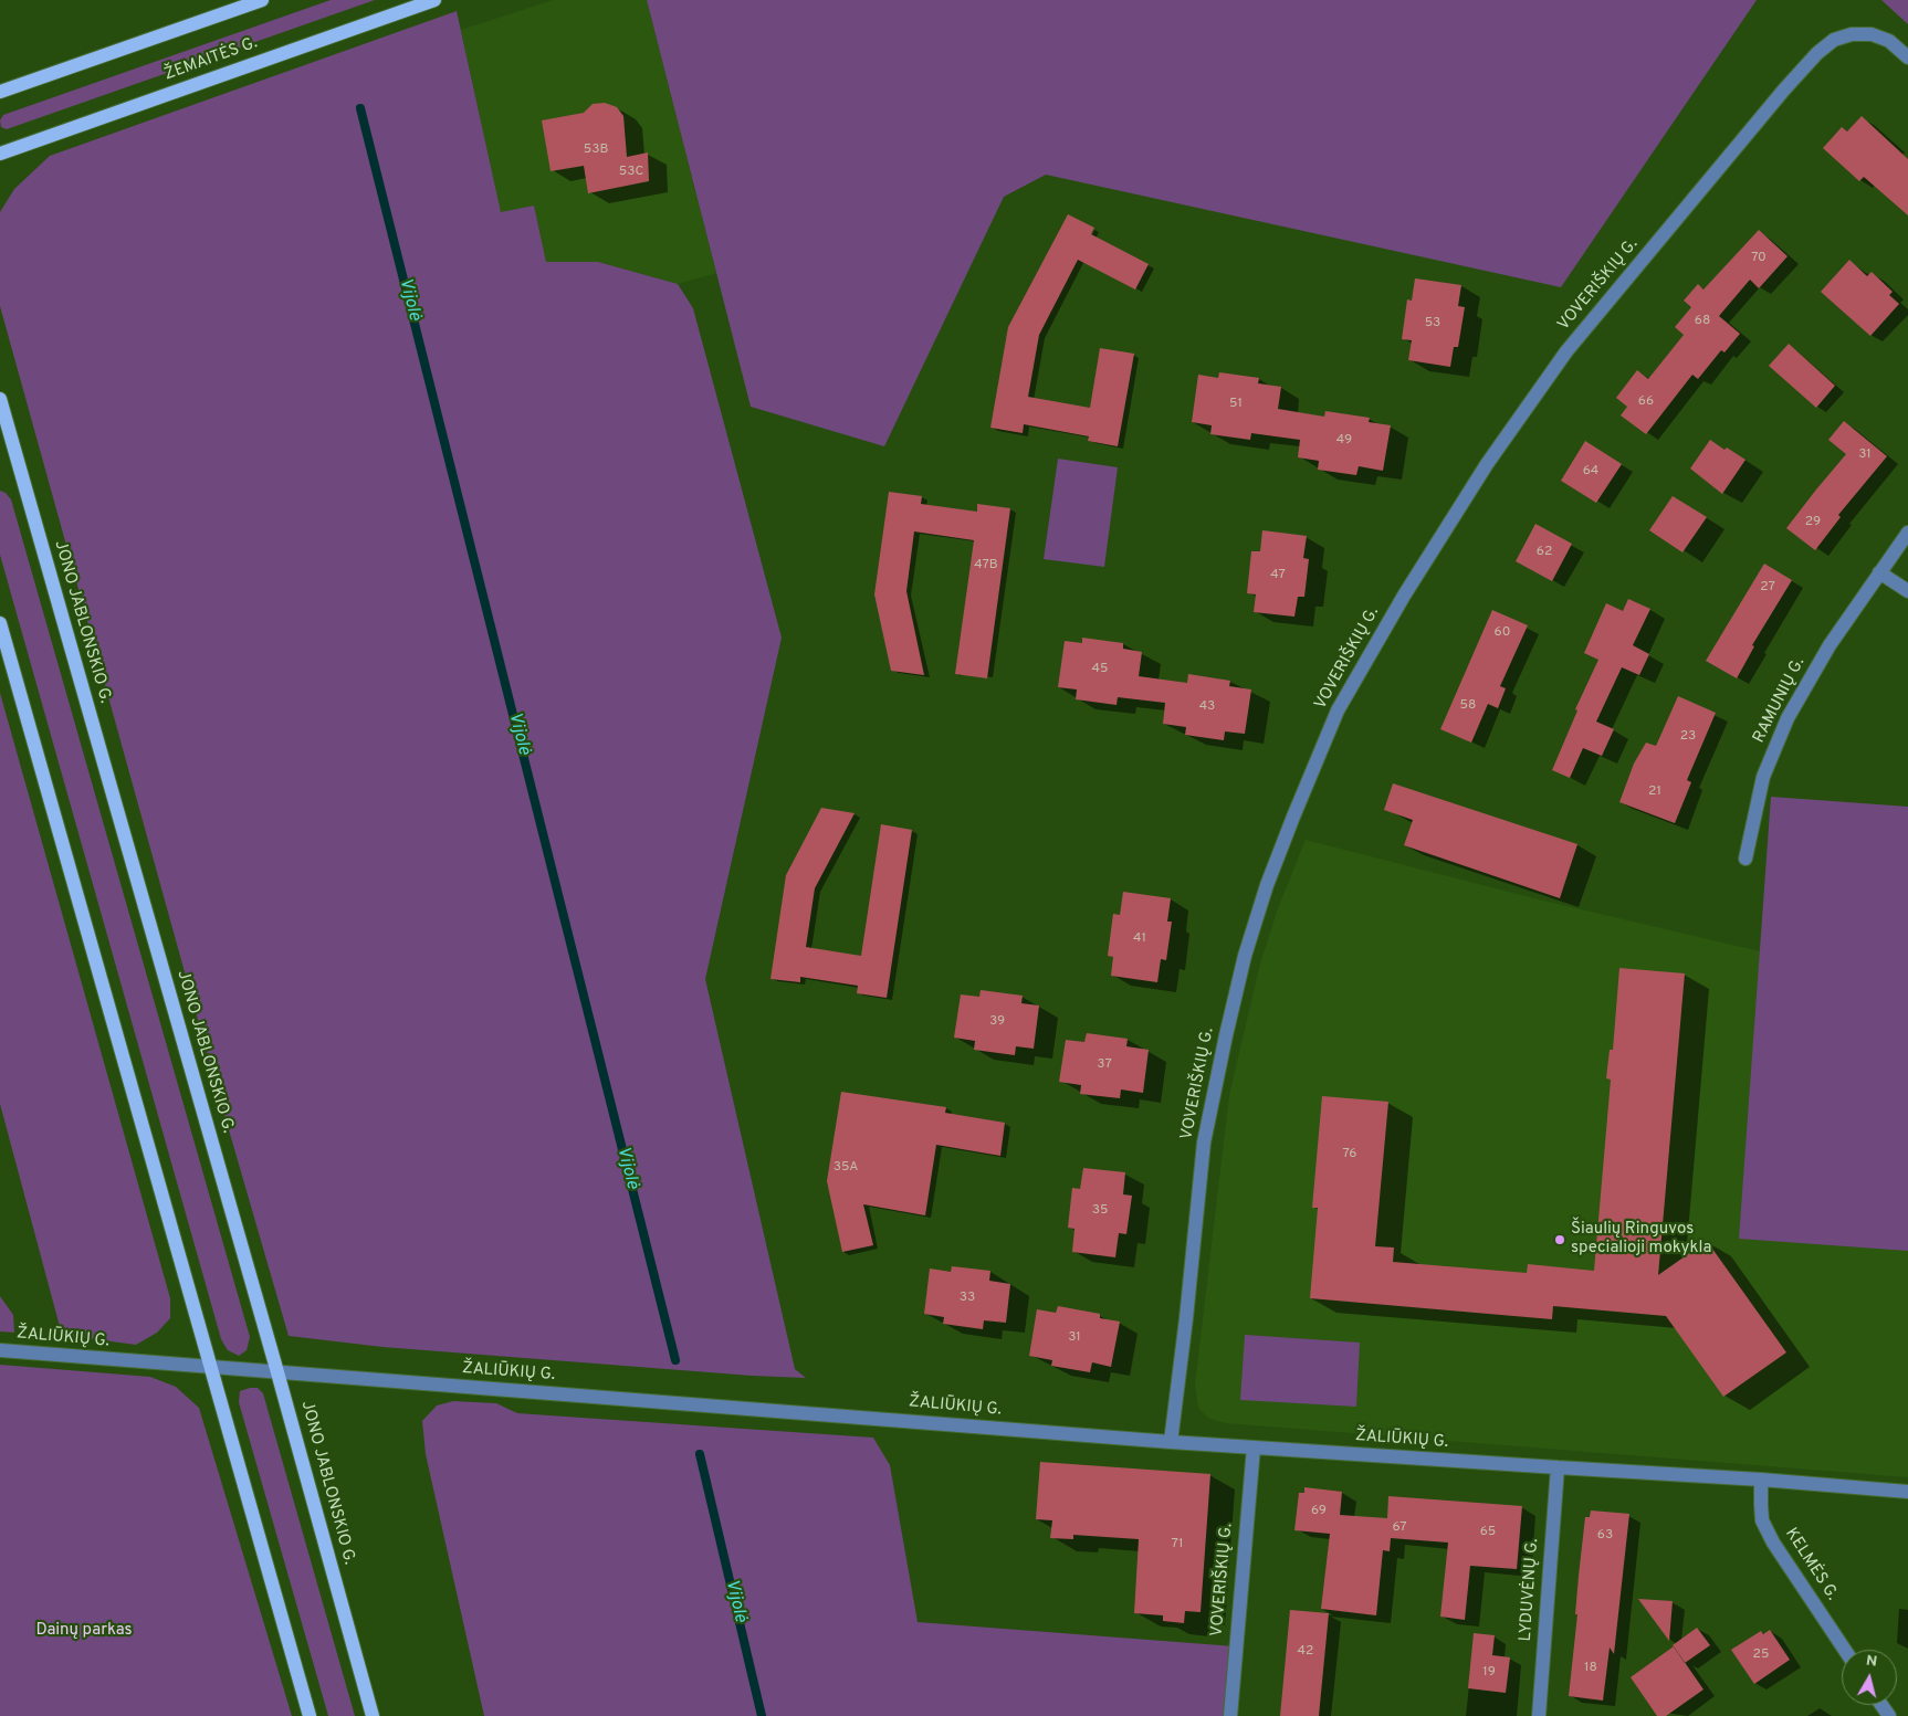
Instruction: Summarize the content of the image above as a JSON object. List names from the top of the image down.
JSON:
{
  "streets": {
    "main road": ["ŽEMAITĖS G.", "JONO JABLONSKIO G."],
    "street": [
      "VOVERIŠKIŲ G.",
      "RAMUNIŲ G.",
      "ŽALIŪKIŲ G.",
      "KELMĖS G.",
      "LYDUVĖNŲ G."
    ]
  },
  "crossings": [
    ["VOVERIŠKIŲ G.", "ŽALIŪKIŲ G."],
    ["JONO JABLONSKIO G.", "ŽALIŪKIŲ G."],
    ["ŽALIŪKIŲ G.", "KELMĖS G."],
    ["ŽALIŪKIŲ G.", "LYDUVĖNŲ G."]
  ],
  "water": ["Vijolė"],
  "parks": ["Dainų parkas"],
  "places": ["Šiaulių Ringuvos specialioji mokykla"],
  "house_numbers": [
    "53B",
    "53C",
    "70",
    "68",
    "53",
    "66",
    "51",
    "49",
    "31",
    "64",
    "29",
    "62",
    "47B",
    "47",
    "27",
    "60",
    "45",
    "58",
    "43",
    "23",
    "21",
    "41",
    "39",
    "37",
    "76",
    "35A",
    "35",
    "33",
    "31",
    "69",
    "67",
    "65",
    "63",
    "71",
    "42",
    "25",
    "18",
    "19"
  ],
  "north": "top"
}
